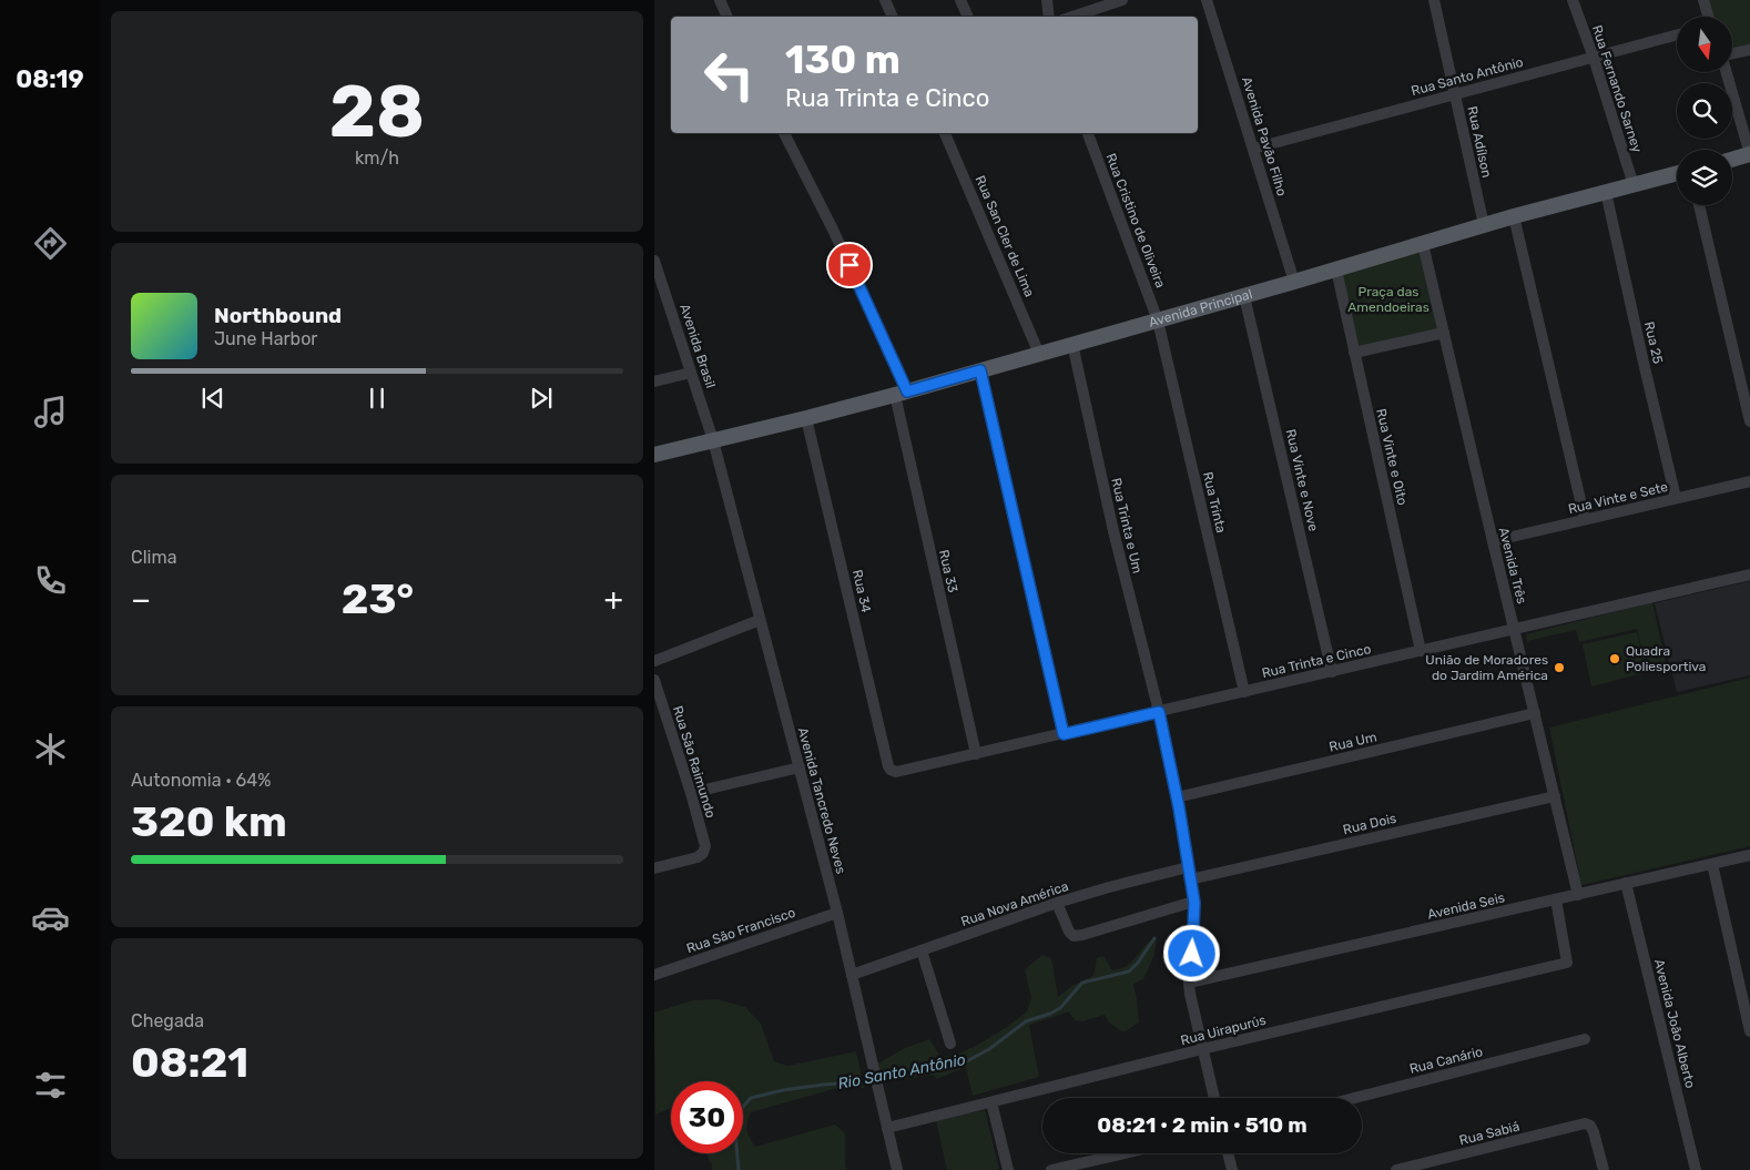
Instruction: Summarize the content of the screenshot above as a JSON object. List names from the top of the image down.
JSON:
{
  "streets": {
    "main road": ["Avenida Principal"],
    "street": [
      "Rua Santo Antônio",
      "Rua Fernando Sarney",
      "Avenida Pavão Filho",
      "Rua Adílson",
      "Rua Cristino de Oliveira",
      "Rua San Cler de Lima",
      "Rua 25",
      "Avenida Brasil",
      "Rua Vinte e Oito",
      "Rua Vinte e Nove",
      "Rua Vinte e Sete",
      "Rua Trinta",
      "Rua Trinta e Um",
      "Avenida Três",
      "Rua 33",
      "Rua 34",
      "Rua Trinta e Cinco",
      "Rua Um",
      "Rua São Raimundo",
      "Avenida Tancredo Neves",
      "Rua Dois",
      "Rua Nova América",
      "Avenida Seis",
      "Rua São Francisco",
      "Avenida João Alberto",
      "Rua Uirapurύs",
      "Rua Canário",
      "Rua Sabiá"
    ]
  },
  "crossings": [
    ["Rua Santo Antônio", "Rua Fernando Sarney"],
    ["Rua Santo Antônio", "Avenida Pavão Filho"],
    ["Rua Santo Antônio", "Rua Adílson"],
    ["Rua Fernando Sarney", "Avenida Principal"],
    ["Avenida Pavão Filho", "Avenida Principal"],
    ["Rua Adílson", "Avenida Principal"],
    ["Rua Cristino de Oliveira", "Avenida Principal"],
    ["Rua Cristino de Oliveira", "Rua Trinta"],
    ["Rua San Cler de Lima", "Avenida Principal"],
    ["Avenida Principal", "Rua 25"],
    ["Avenida Principal", "Avenida Brasil"],
    ["Avenida Principal", "Rua Vinte e Oito"],
    ["Avenida Principal", "Rua Vinte e Nove"],
    ["Avenida Principal", "Rua Trinta"],
    ["Avenida Principal", "Rua Trinta e Um"],
    ["Avenida Principal", "Avenida Três"],
    ["Avenida Principal", "Rua 33"],
    ["Avenida Principal", "Rua 34"],
    ["Avenida Principal", "Avenida Tancredo Neves"],
    ["Rua 25", "Rua Vinte e Sete"],
    ["Avenida Brasil", "Avenida Tancredo Neves"],
    ["Rua Vinte e Oito", "Rua Trinta e Cinco"],
    ["Rua Vinte e Nove", "Rua Trinta e Cinco"],
    ["Rua Vinte e Sete", "Avenida Três"],
    ["Rua Trinta", "Rua Trinta e Cinco"],
    ["Rua Trinta e Um", "Rua Trinta e Cinco"],
    ["Rua Trinta e Um", "Rua Um"],
    ["Rua Trinta e Um", "Rua Dois"],
    ["Rua Trinta e Um", "Rua Nova América"],
    ["Rua Trinta e Um", "Avenida Seis"],
    ["Rua Trinta e Um", "Rua Uirapurύs"],
    ["Avenida Três", "Rua Trinta e Cinco"],
    ["Avenida Três", "Rua Um"],
    ["Avenida Três", "Rua Dois"],
    ["Avenida Três", "Avenida Seis"],
    ["Rua 33", "Rua Trinta e Cinco"],
    ["Rua 34", "Rua Trinta e Cinco"],
    ["Avenida Tancredo Neves", "Rua Nova América"],
    ["Avenida Tancredo Neves", "Rua São Francisco"],
    ["Avenida Tancredo Neves", "Rua Uirapurύs"],
    ["Avenida Seis", "Avenida João Alberto"],
    ["Avenida Seis", "Rua Uirapurύs"]
  ],
  "water": ["Rio Santo Antônio"],
  "parks": ["Praça das Amendoeiras"],
  "places": ["Quadra Poliesportiva", "União de Moradores do Jardim América"],
  "north": "bottom",
  "page": {
    "tabs": "08:19",
    "tile": [
      ["28", "km/h"],
      "Clima",
      ["Autonomia · 64%", "320 km"],
      ["Chegada", "08:21"]
    ],
    "turn": ["130 m", "Rua Trinta e Cinco"],
    "song": ["Northbound", "June Harbor"],
    "heat": ["−", "23°", "+"],
    "limit": "30",
    "trip": "08:21 · 2 min · 510 m"
  }
}
